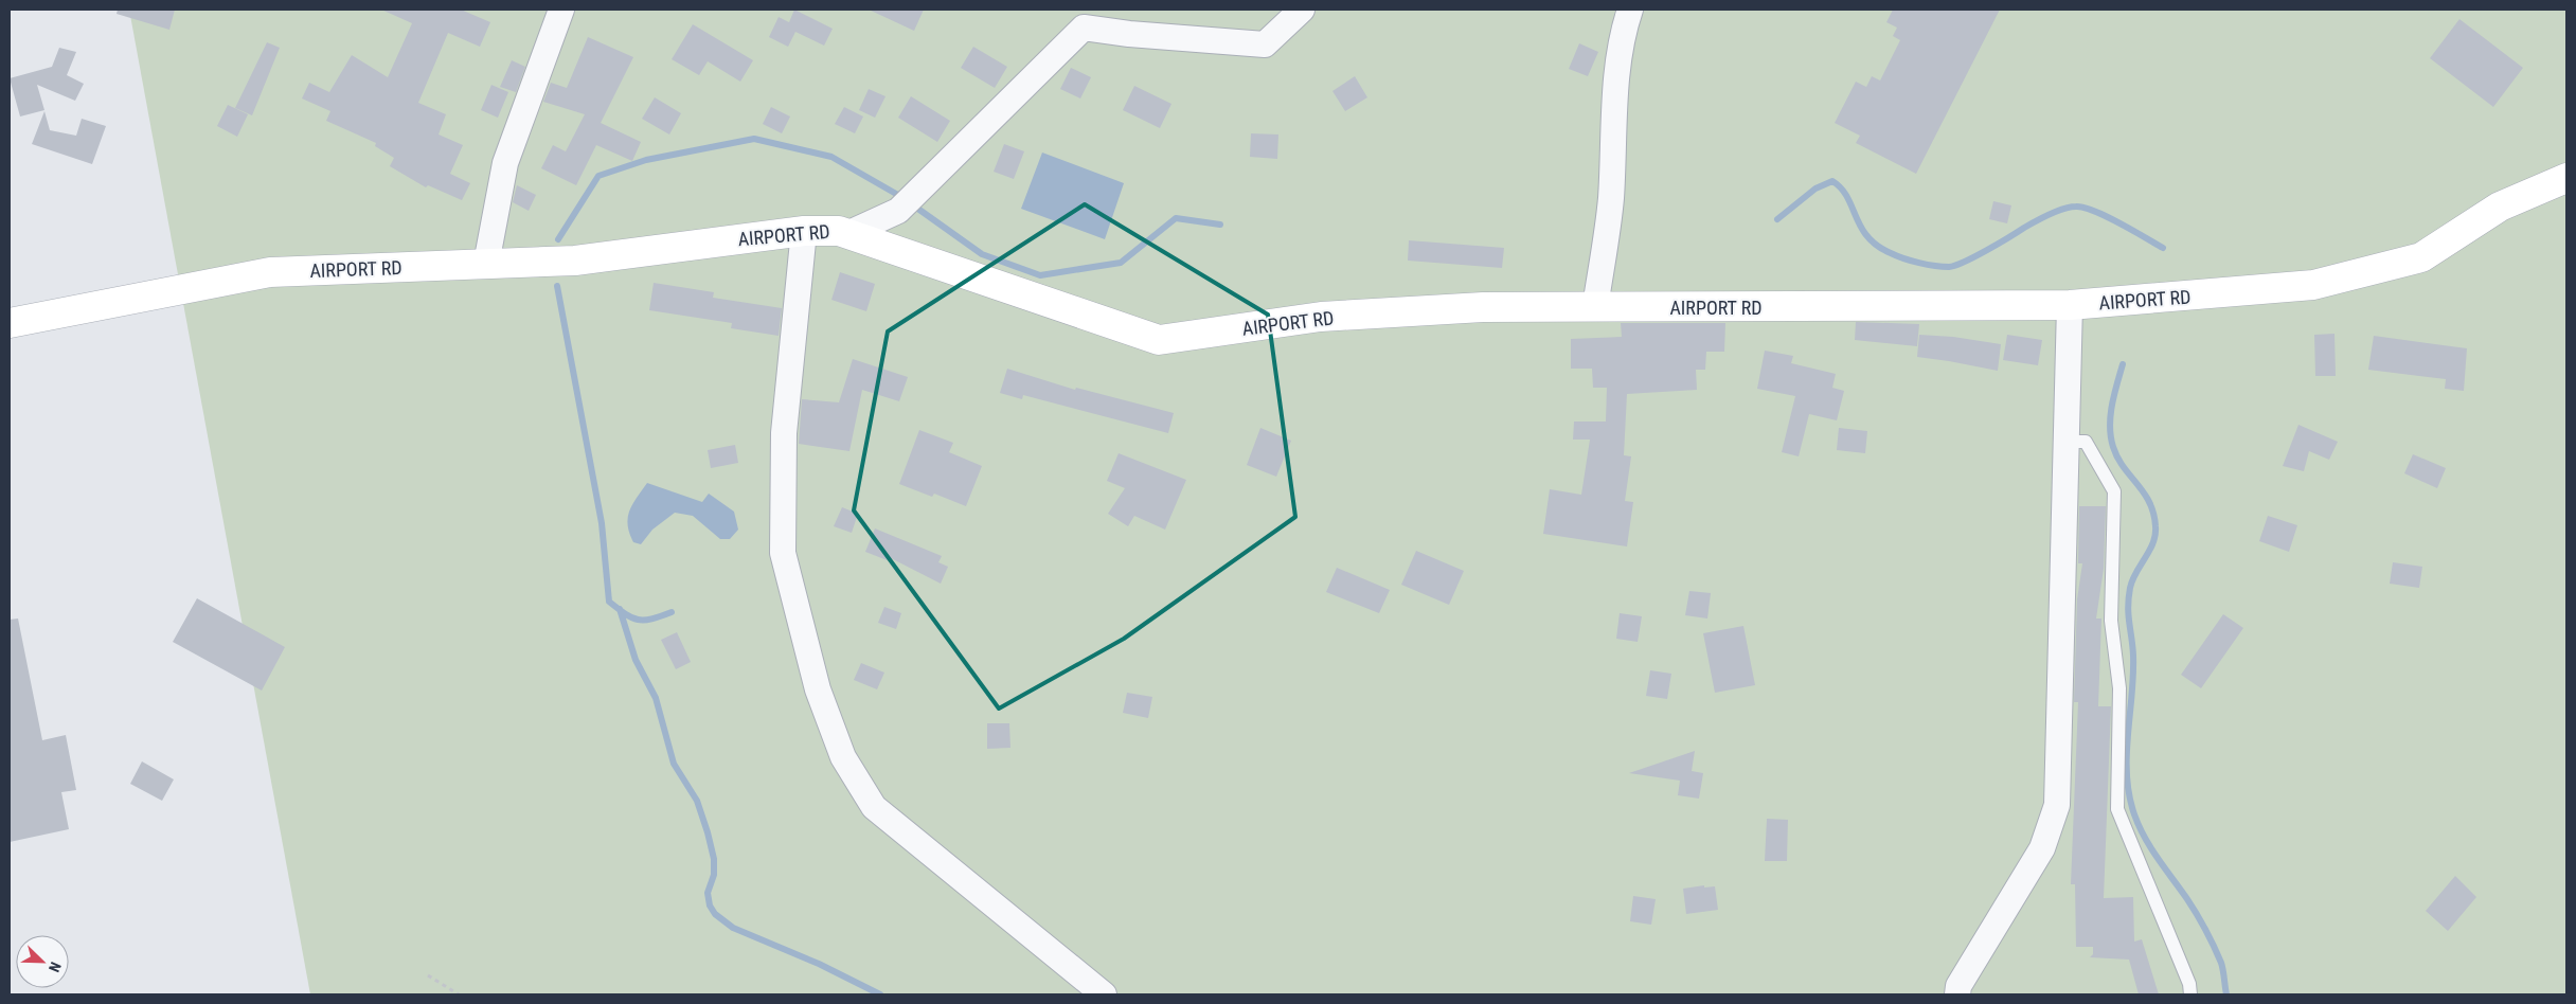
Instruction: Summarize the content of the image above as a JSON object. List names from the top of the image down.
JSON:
{
  "streets": {
    "main road": ["AIRPORT RD"]
  },
  "north": "bottom right"
}
